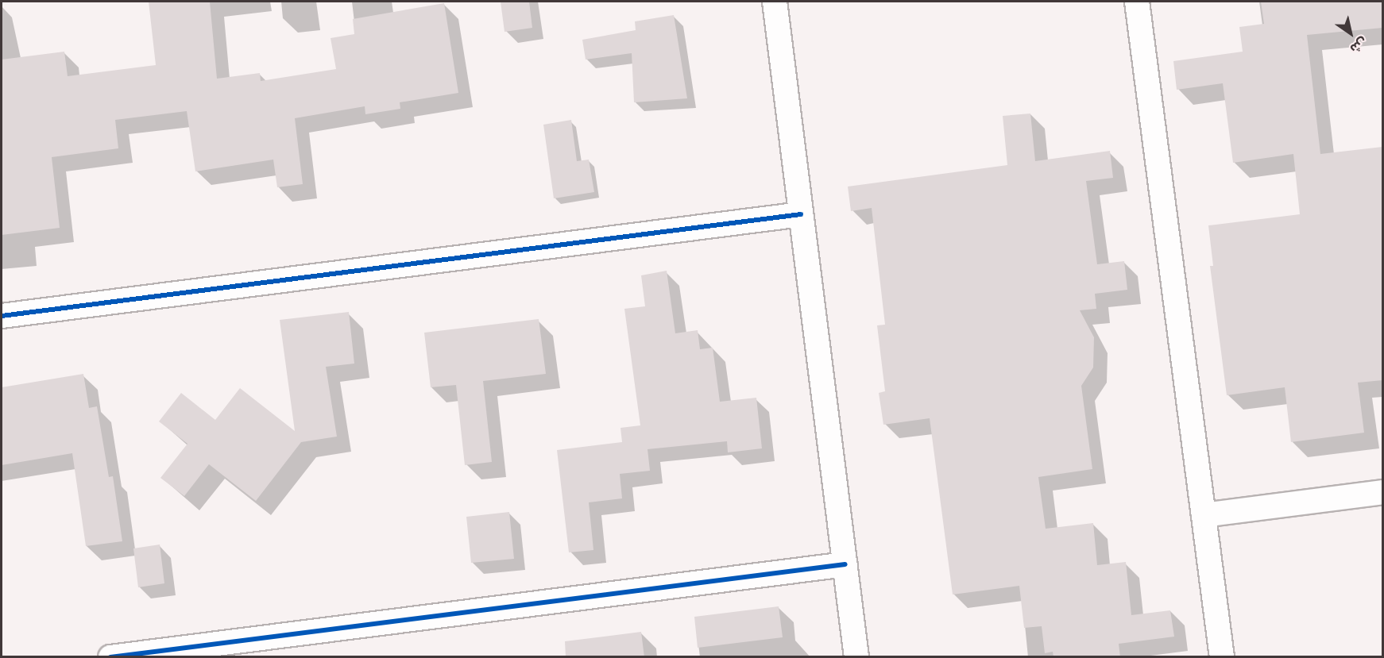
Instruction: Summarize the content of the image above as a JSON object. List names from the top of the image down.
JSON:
{
  "north": "bottom right"
}
